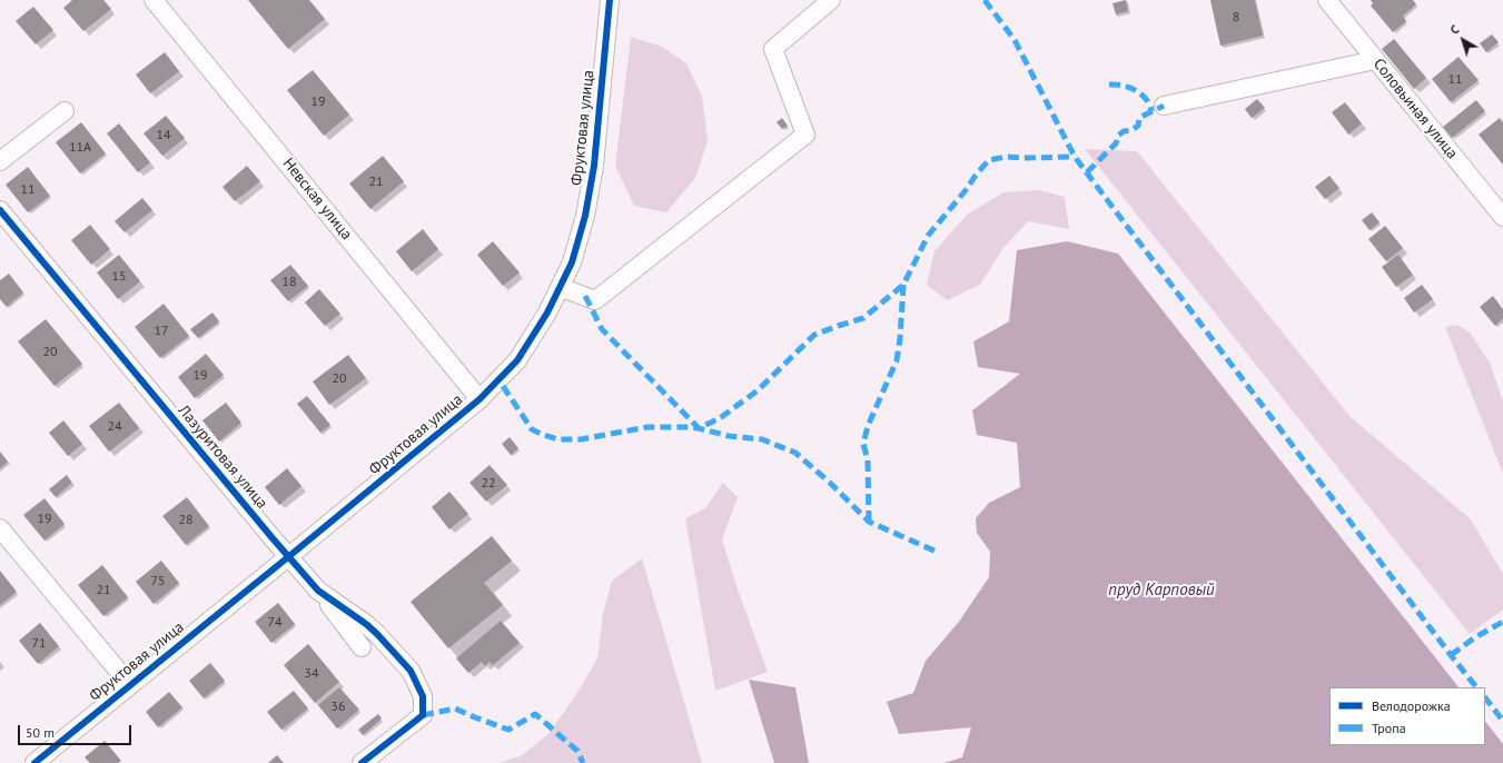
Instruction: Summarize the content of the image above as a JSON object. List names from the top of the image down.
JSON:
{
  "streets": {
    "street": [
      "Соловьиная улица",
      "Фруктовая улица",
      "Невская улица",
      "Лазуритовая улица"
    ]
  },
  "crossings": [
    ["Фруктовая улица", "Невская улица"],
    ["Фруктовая улица", "Лазуритовая улица"]
  ],
  "water": ["пруд Карповый"],
  "house_numbers": [
    "8",
    "11",
    "19",
    "14",
    "11А",
    "21",
    "11",
    "15",
    "18",
    "17",
    "20",
    "19",
    "20",
    "24",
    "22",
    "19",
    "28",
    "75",
    "21",
    "74",
    "71",
    "34",
    "36"
  ],
  "legend": ["Велодорожка", "Тропа"],
  "scale_bar": "50 m",
  "north": "top left"
}
